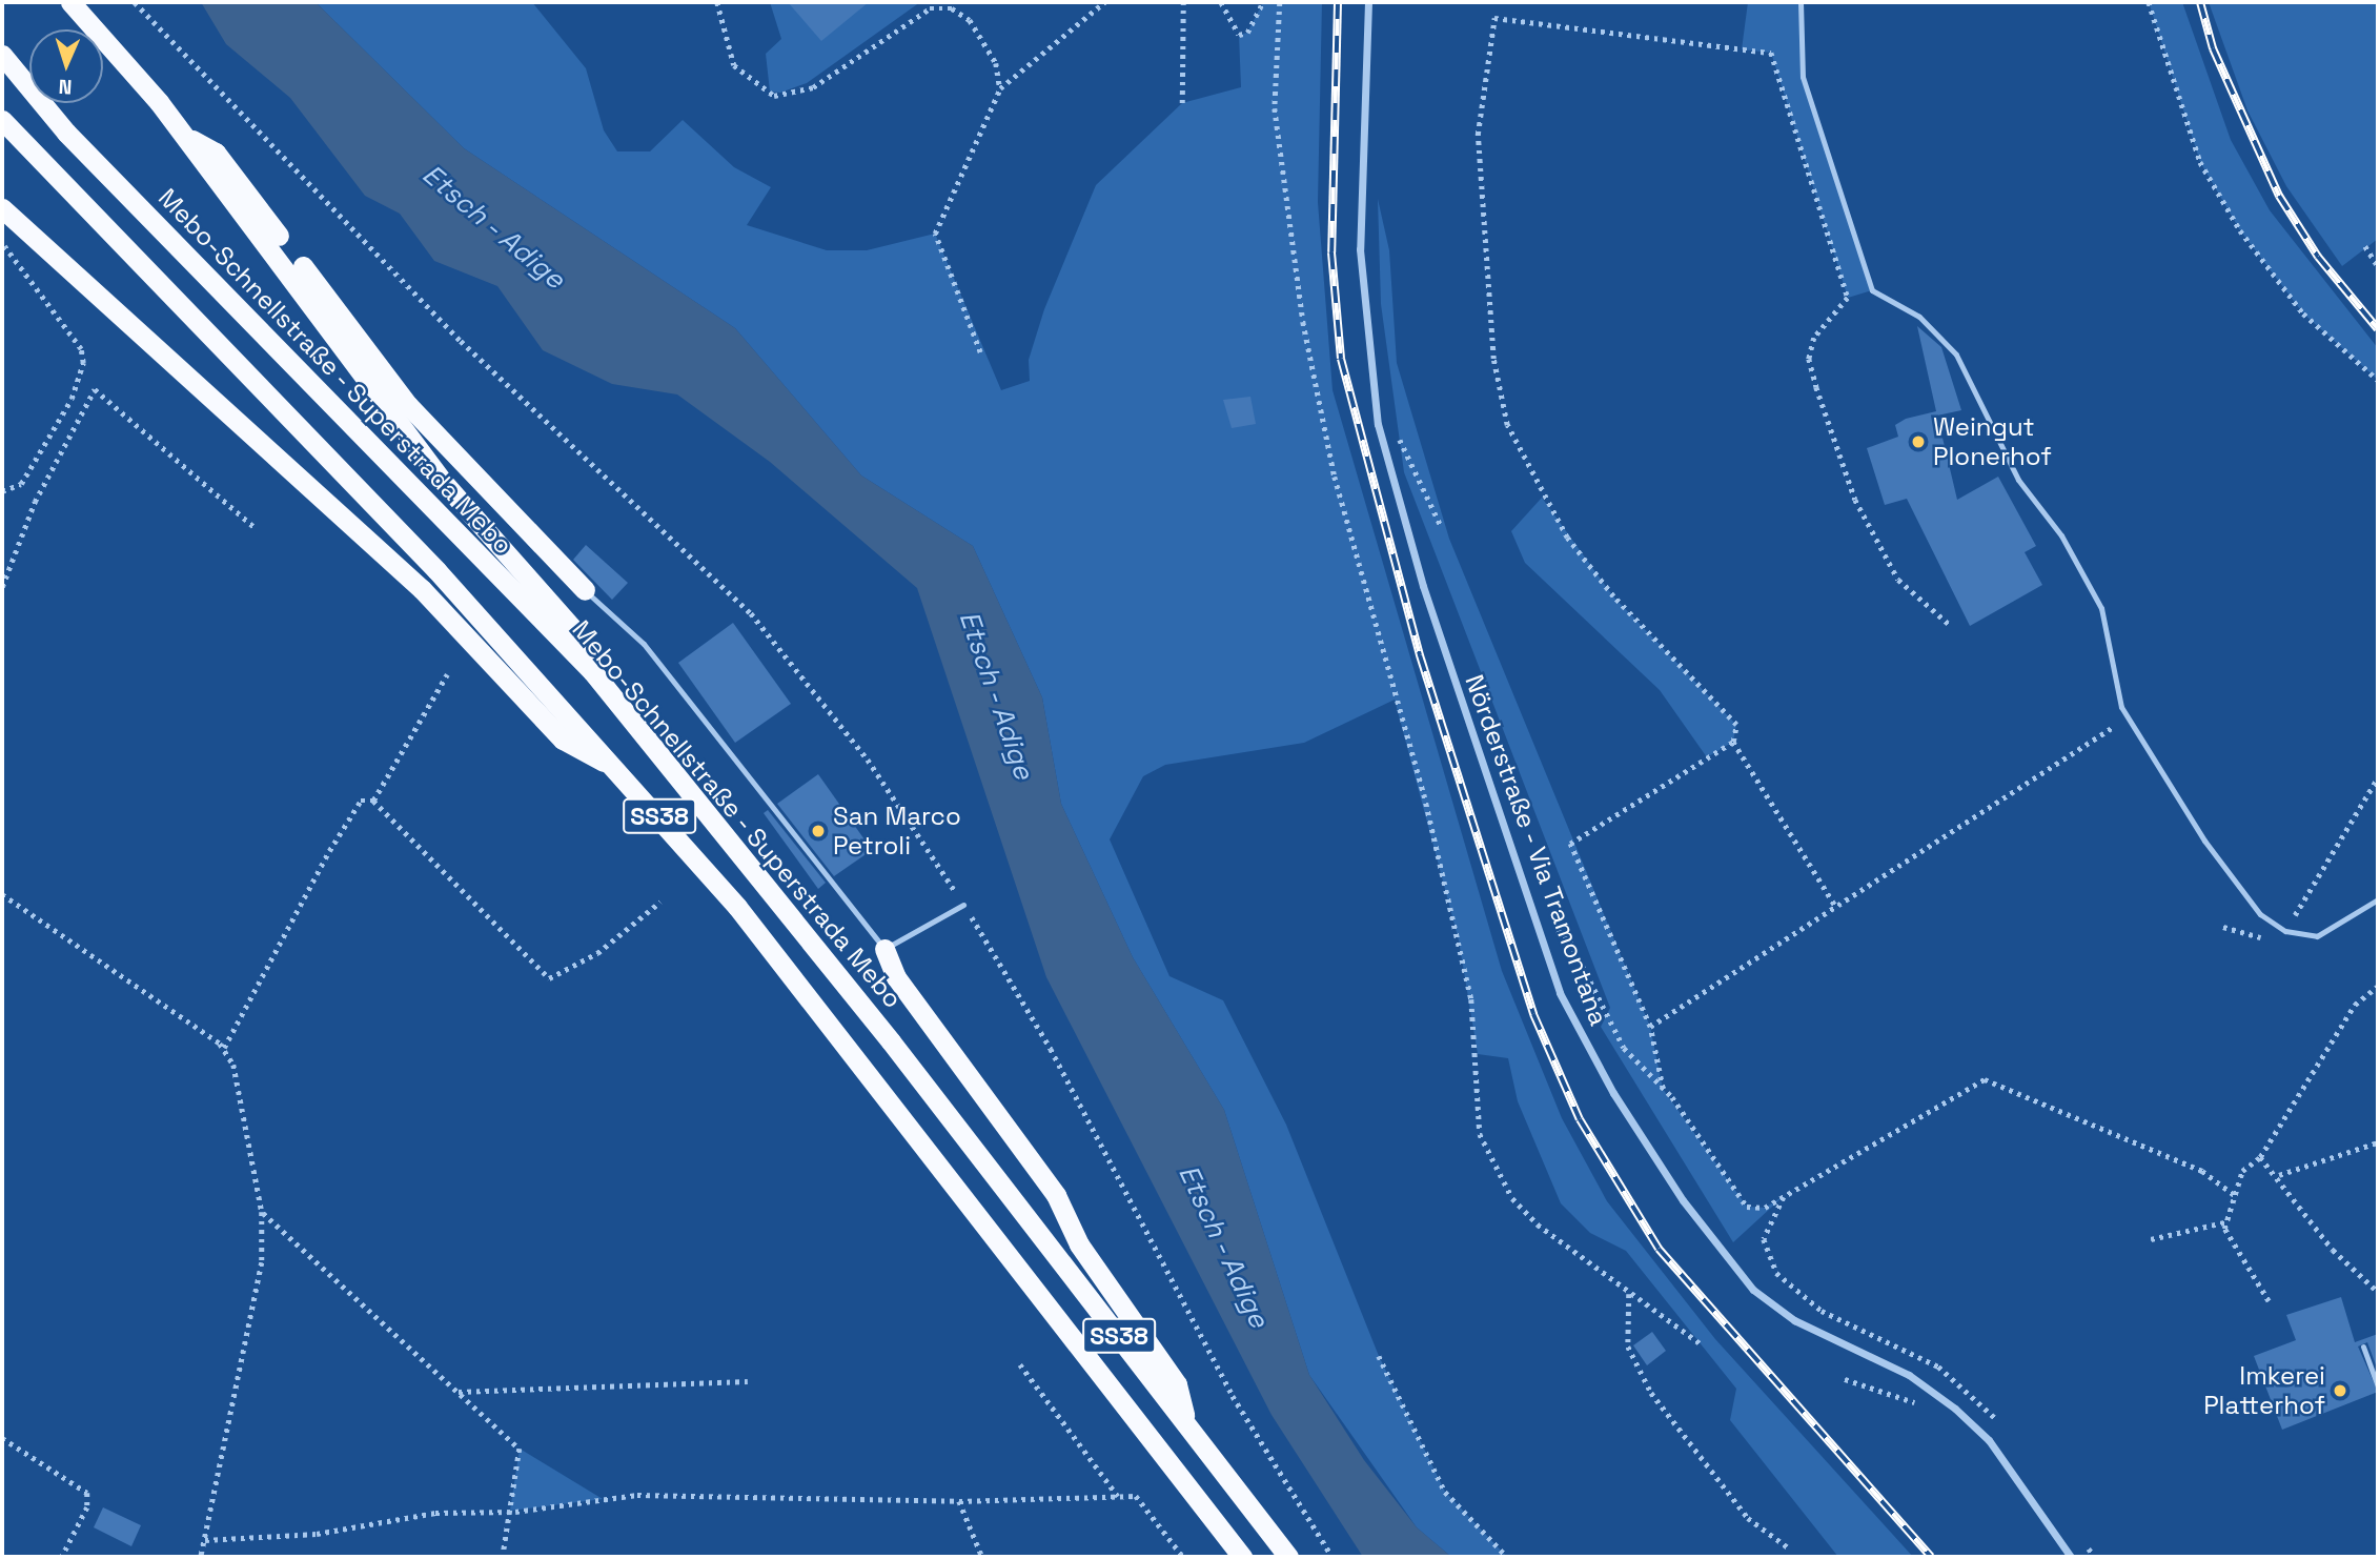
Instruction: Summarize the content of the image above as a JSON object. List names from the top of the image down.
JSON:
{
  "streets": {
    "highway": ["Mebo-Schnellstraße - Superstrada Mebo", "SS38"],
    "street": ["Nörderstraße - Via Tramontana"]
  },
  "water": ["Etsch - Adige"],
  "places": ["Weingut Plonerhof", "San Marco Petroli", "Imkerei Platterhof"],
  "north": "bottom"
}
